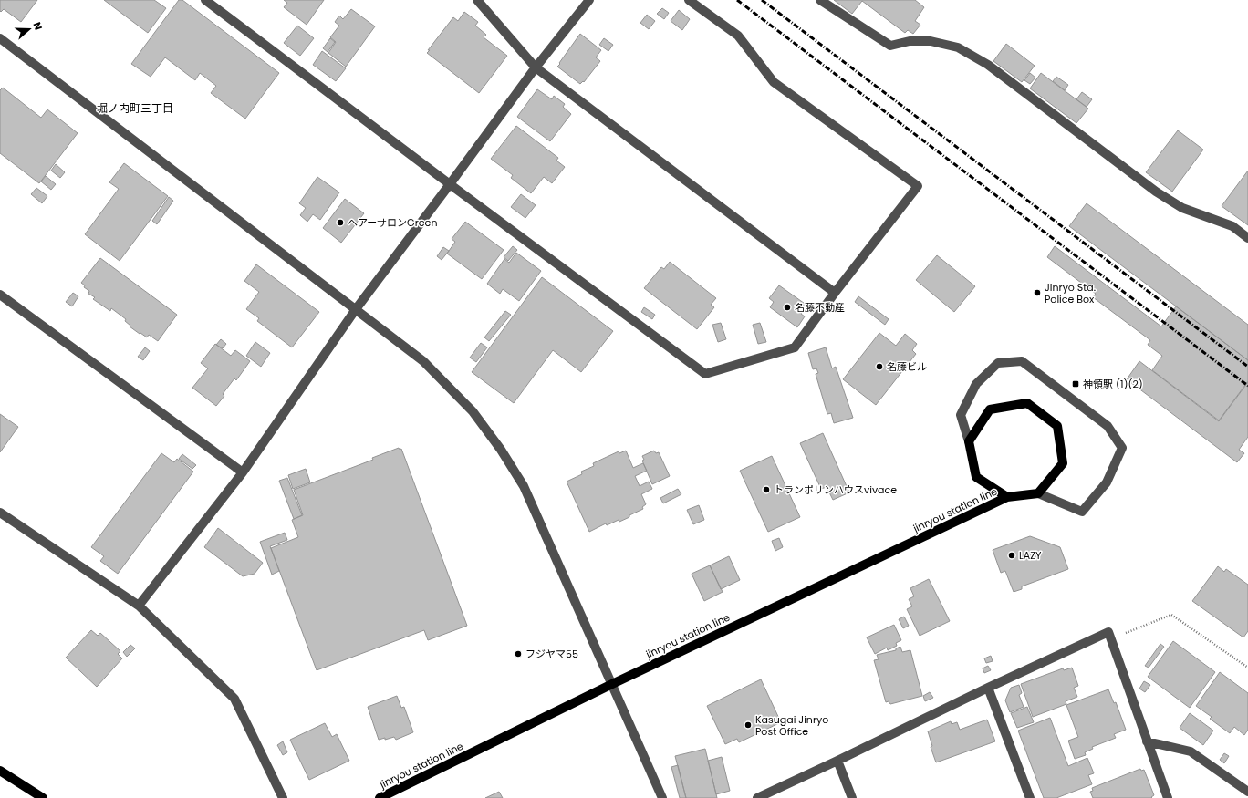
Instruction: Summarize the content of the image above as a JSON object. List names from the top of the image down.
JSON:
{
  "streets": {
    "main road": ["jinryou station line"]
  },
  "districts": ["堀ノ内町三丁目"],
  "places": {
    "other": [
      "ヘアーサロンGreen",
      "Jinryo Sta. Police Box",
      "名藤不動産",
      "名藤ビル",
      "トランポリンハウスvivace",
      "LAZY",
      "フジヤマ55",
      "Kasugai Jinryo Post Office"
    ],
    "transit": ["神領駅 (1)(2)"]
  },
  "north": "right"
}
